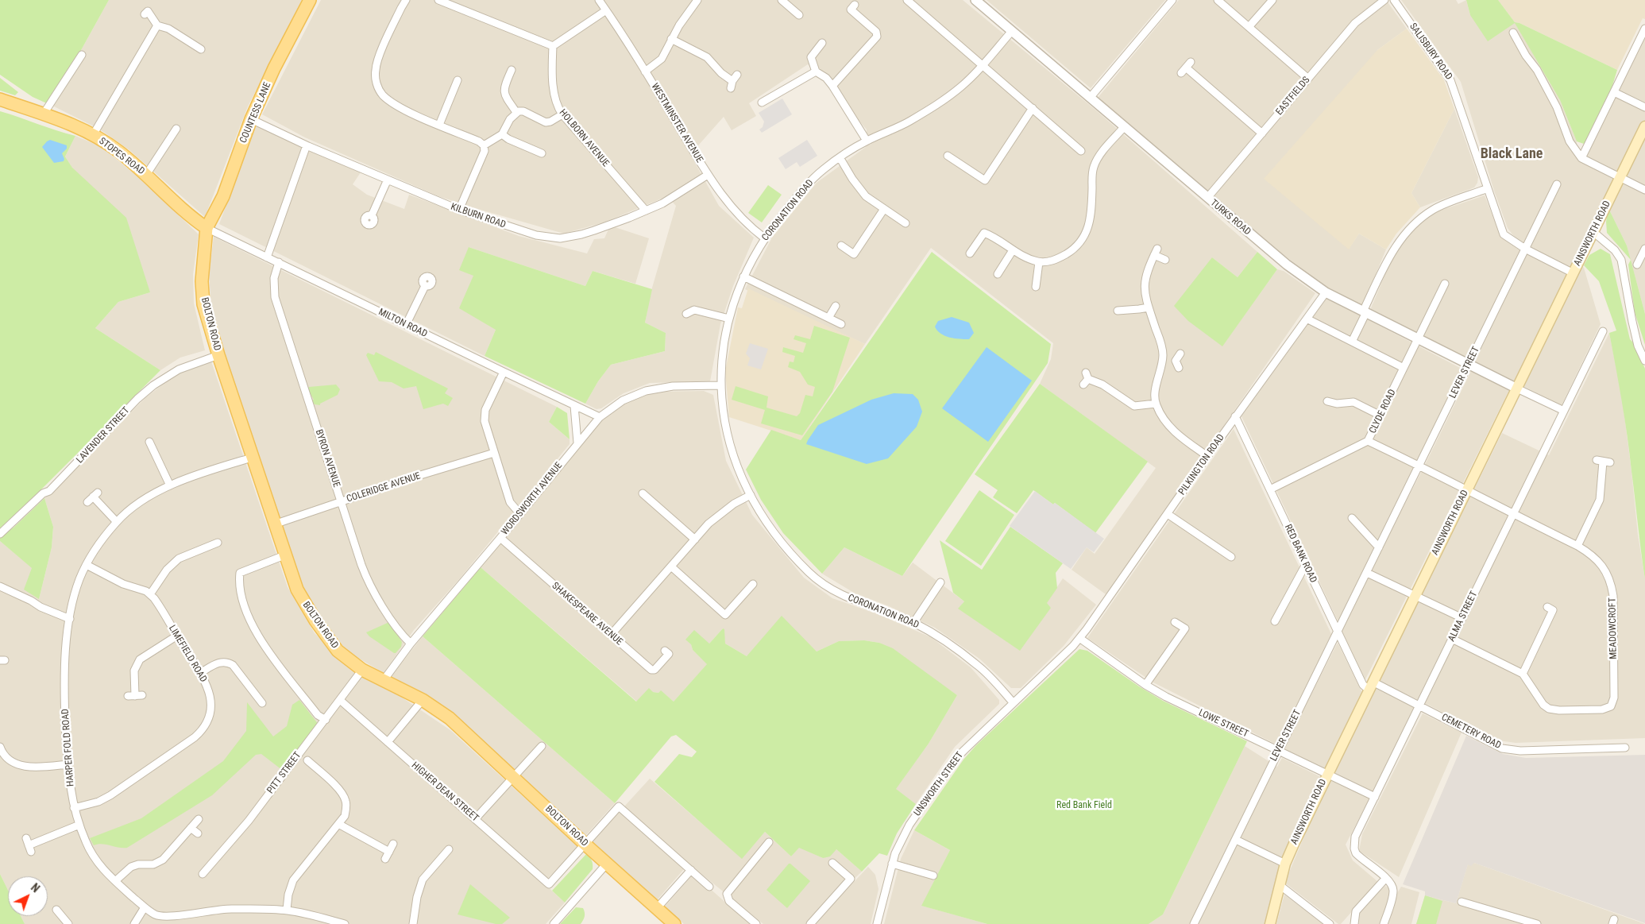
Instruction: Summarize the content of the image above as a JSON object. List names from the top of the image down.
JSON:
{
  "streets": {
    "main road": [
      "COUNTESS LANE",
      "STOPES ROAD",
      "AINSWORTH ROAD",
      "BOLTON ROAD"
    ],
    "street": [
      "SALISBURY ROAD",
      "EASTFIELDS",
      "WESTMINSTER AVENUE",
      "HOLBORN AVENUE",
      "CORONATION ROAD",
      "KILBURN ROAD",
      "TURKS ROAD",
      "MILTON ROAD",
      "LEVER STREET",
      "CLYDE ROAD",
      "LAVENDER STREET",
      "BYRON AVENUE",
      "PILKINGTON ROAD",
      "COLERIDGE AVENUE",
      "WORDSWORTH AVENUE",
      "RED BANK ROAD",
      "SHAKESPEARE AVENUE",
      "ALMA STREET",
      "MEADOWCROFT",
      "LIMEFIELD ROAD",
      "LOWE STREET",
      "CEMETERY ROAD",
      "HARPER FOLD ROAD",
      "PITT STREET",
      "UNSWORTH STREET",
      "HIGHER DEAN STREET"
    ]
  },
  "crossings": [
    ["SALISBURY ROAD", "AINSWORTH ROAD"],
    ["SALISBURY ROAD", "LEVER STREET"],
    ["EASTFIELDS", "TURKS ROAD"],
    ["COUNTESS LANE", "STOPES ROAD"],
    ["COUNTESS LANE", "KILBURN ROAD"],
    ["COUNTESS LANE", "MILTON ROAD"],
    ["COUNTESS LANE", "BOLTON ROAD"],
    ["WESTMINSTER AVENUE", "CORONATION ROAD"],
    ["WESTMINSTER AVENUE", "KILBURN ROAD"],
    ["HOLBORN AVENUE", "KILBURN ROAD"],
    ["STOPES ROAD", "MILTON ROAD"],
    ["STOPES ROAD", "BOLTON ROAD"],
    ["CORONATION ROAD", "TURKS ROAD"],
    ["CORONATION ROAD", "WORDSWORTH AVENUE"],
    ["CORONATION ROAD", "UNSWORTH STREET"],
    ["TURKS ROAD", "AINSWORTH ROAD"],
    ["TURKS ROAD", "LEVER STREET"],
    ["TURKS ROAD", "CLYDE ROAD"],
    ["TURKS ROAD", "PILKINGTON ROAD"],
    ["AINSWORTH ROAD", "RED BANK ROAD"],
    ["AINSWORTH ROAD", "LOWE STREET"],
    ["AINSWORTH ROAD", "CEMETERY ROAD"],
    ["MILTON ROAD", "BOLTON ROAD"],
    ["MILTON ROAD", "BYRON AVENUE"],
    ["MILTON ROAD", "WORDSWORTH AVENUE"],
    ["BOLTON ROAD", "LAVENDER STREET"],
    ["BOLTON ROAD", "COLERIDGE AVENUE"],
    ["BOLTON ROAD", "WORDSWORTH AVENUE"],
    ["BOLTON ROAD", "HARPER FOLD ROAD"],
    ["BOLTON ROAD", "PITT STREET"],
    ["BOLTON ROAD", "HIGHER DEAN STREET"],
    ["LEVER STREET", "RED BANK ROAD"],
    ["LEVER STREET", "LOWE STREET"],
    ["CLYDE ROAD", "RED BANK ROAD"],
    ["BYRON AVENUE", "COLERIDGE AVENUE"],
    ["BYRON AVENUE", "WORDSWORTH AVENUE"],
    ["PILKINGTON ROAD", "RED BANK ROAD"],
    ["PILKINGTON ROAD", "LOWE STREET"],
    ["PILKINGTON ROAD", "UNSWORTH STREET"],
    ["WORDSWORTH AVENUE", "SHAKESPEARE AVENUE"],
    ["RED BANK ROAD", "CEMETERY ROAD"],
    ["ALMA STREET", "MEADOWCROFT"],
    ["ALMA STREET", "LOWE STREET"],
    ["ALMA STREET", "CEMETERY ROAD"],
    ["LIMEFIELD ROAD", "HARPER FOLD ROAD"],
    ["LOWE STREET", "UNSWORTH STREET"],
    ["PITT STREET", "HIGHER DEAN STREET"]
  ],
  "districts": ["Black Lane"],
  "parks": ["Red Bank Field"],
  "north": "top right"
}
